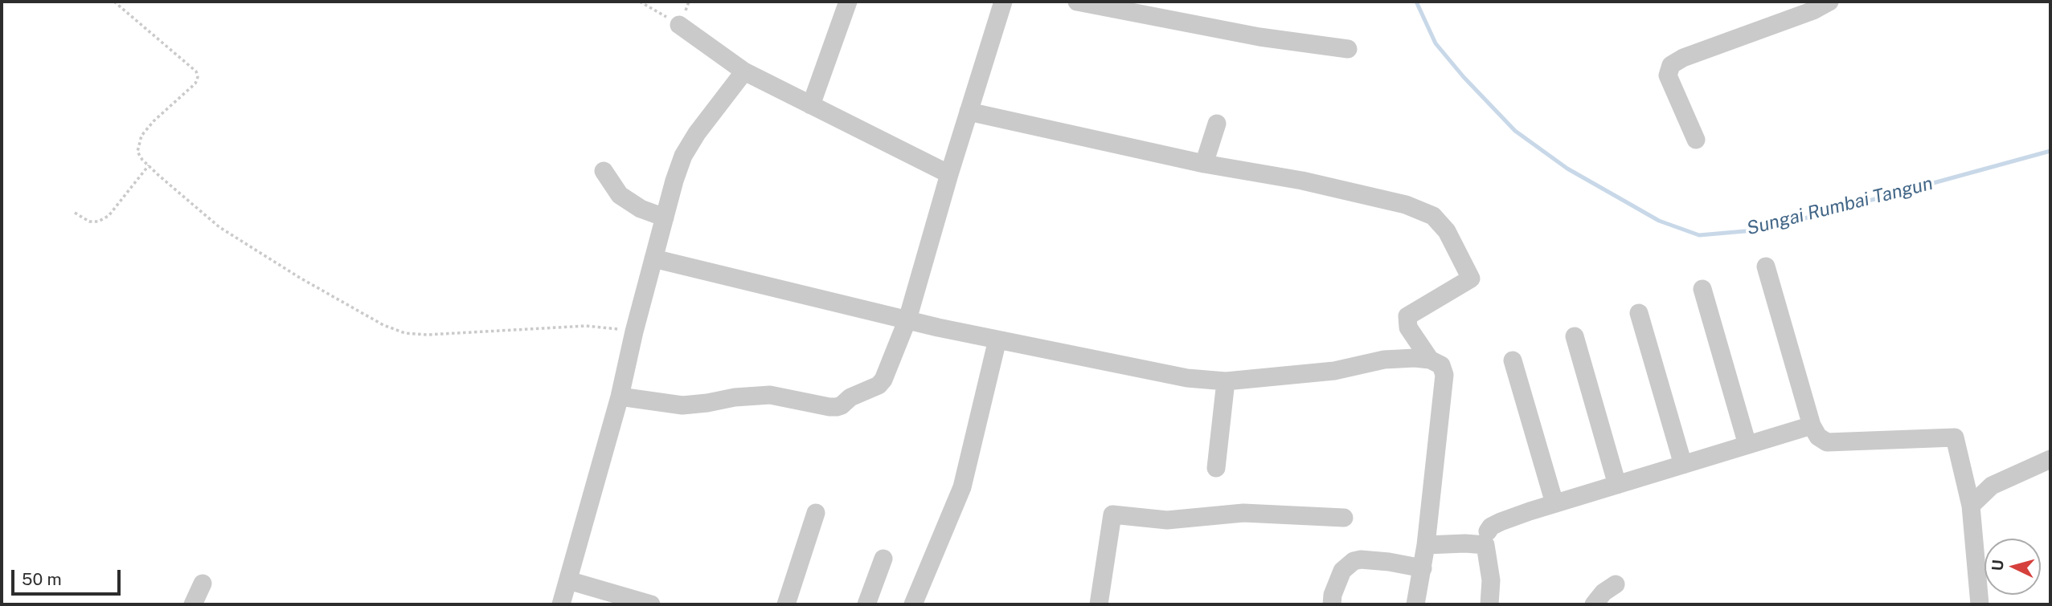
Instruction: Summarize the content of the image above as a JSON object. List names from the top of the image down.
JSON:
{
  "water": ["Sungai Rumbai Tangun"],
  "scale_bar": "50 m",
  "north": "left"
}
